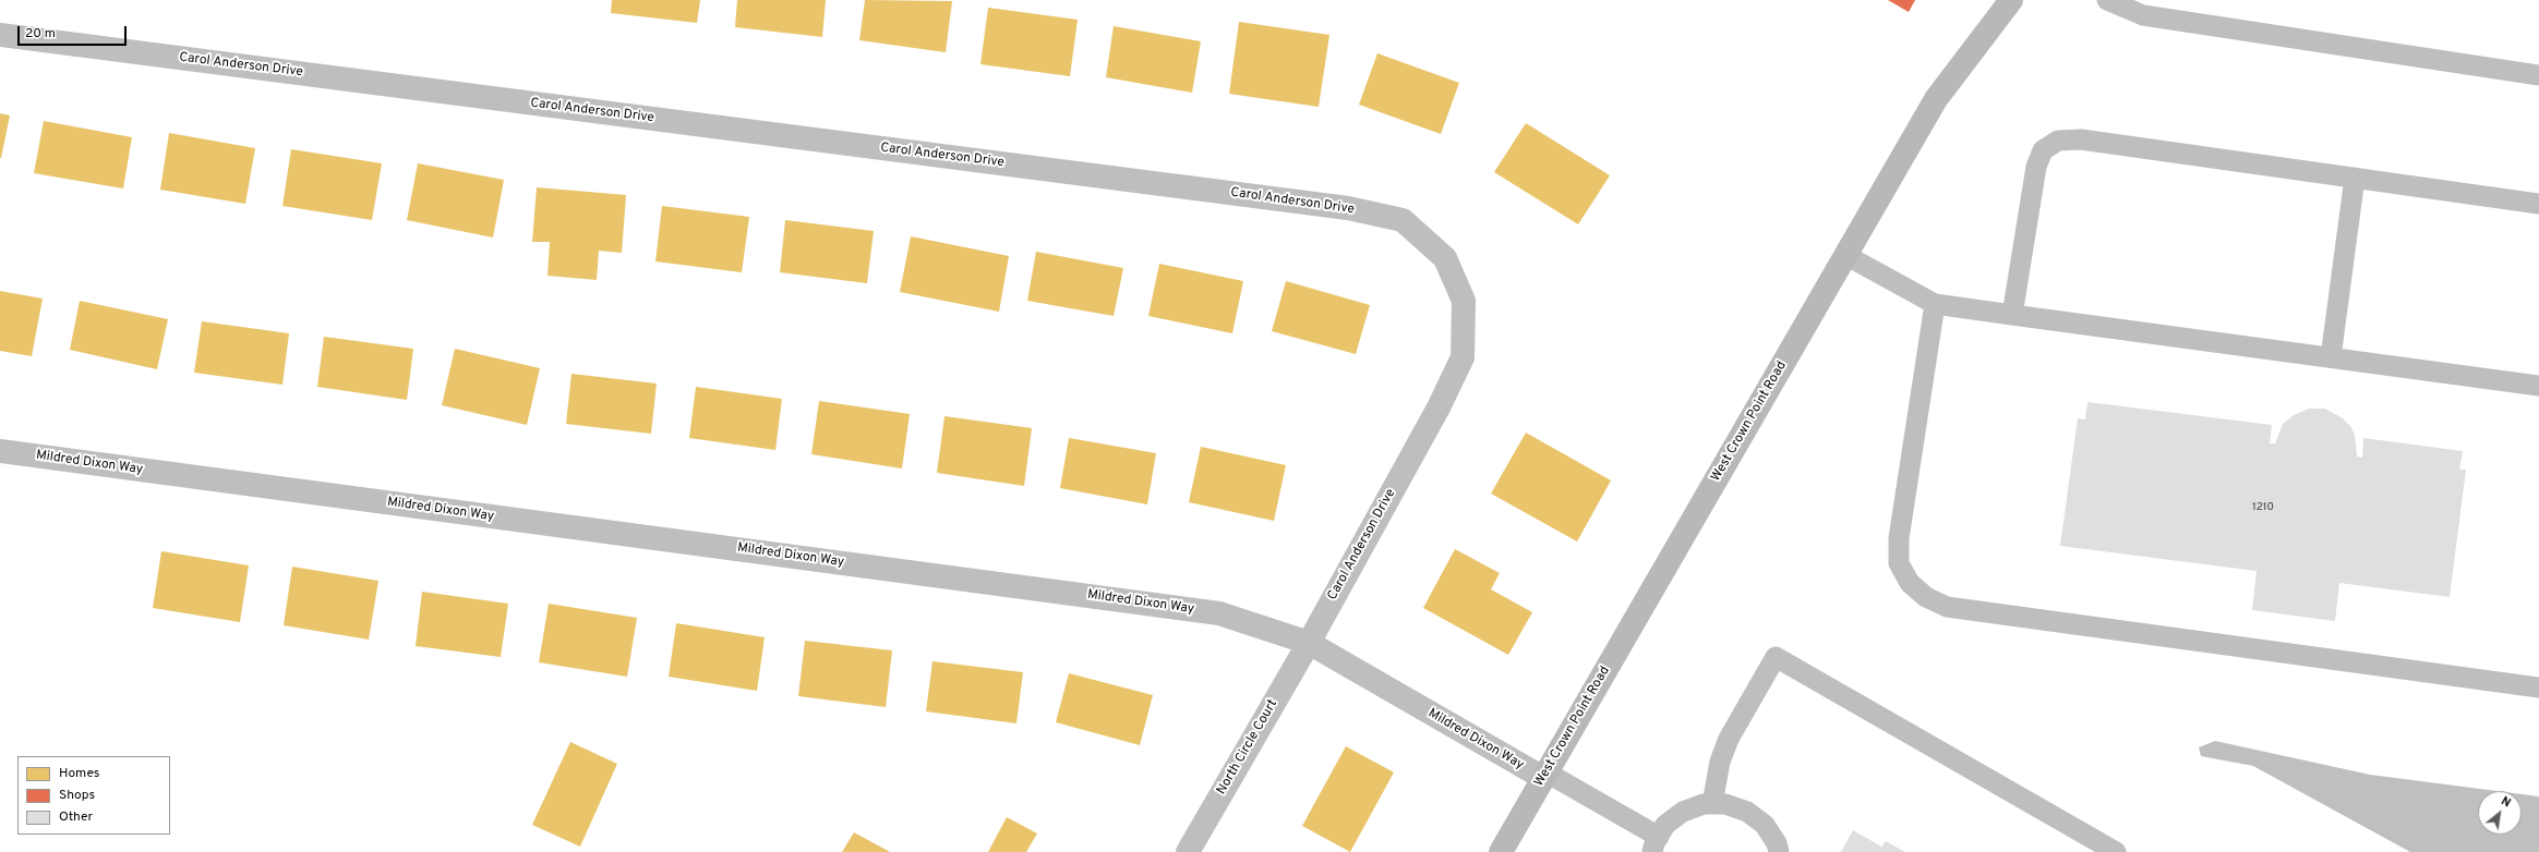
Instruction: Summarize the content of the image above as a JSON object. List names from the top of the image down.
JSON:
{
  "streets": {
    "street": [
      "Carol Anderson Drive",
      "West Crown Point Road",
      "Mildred Dixon Way",
      "North Circle Court"
    ]
  },
  "crossings": [
    ["Carol Anderson Drive", "Mildred Dixon Way"],
    ["Carol Anderson Drive", "North Circle Court"],
    ["West Crown Point Road", "Mildred Dixon Way"],
    ["Mildred Dixon Way", "North Circle Court"]
  ],
  "house_numbers": ["1210"],
  "legend": ["Homes", "Shops", "Other"],
  "scale_bar": "20 m",
  "north": "top right"
}
